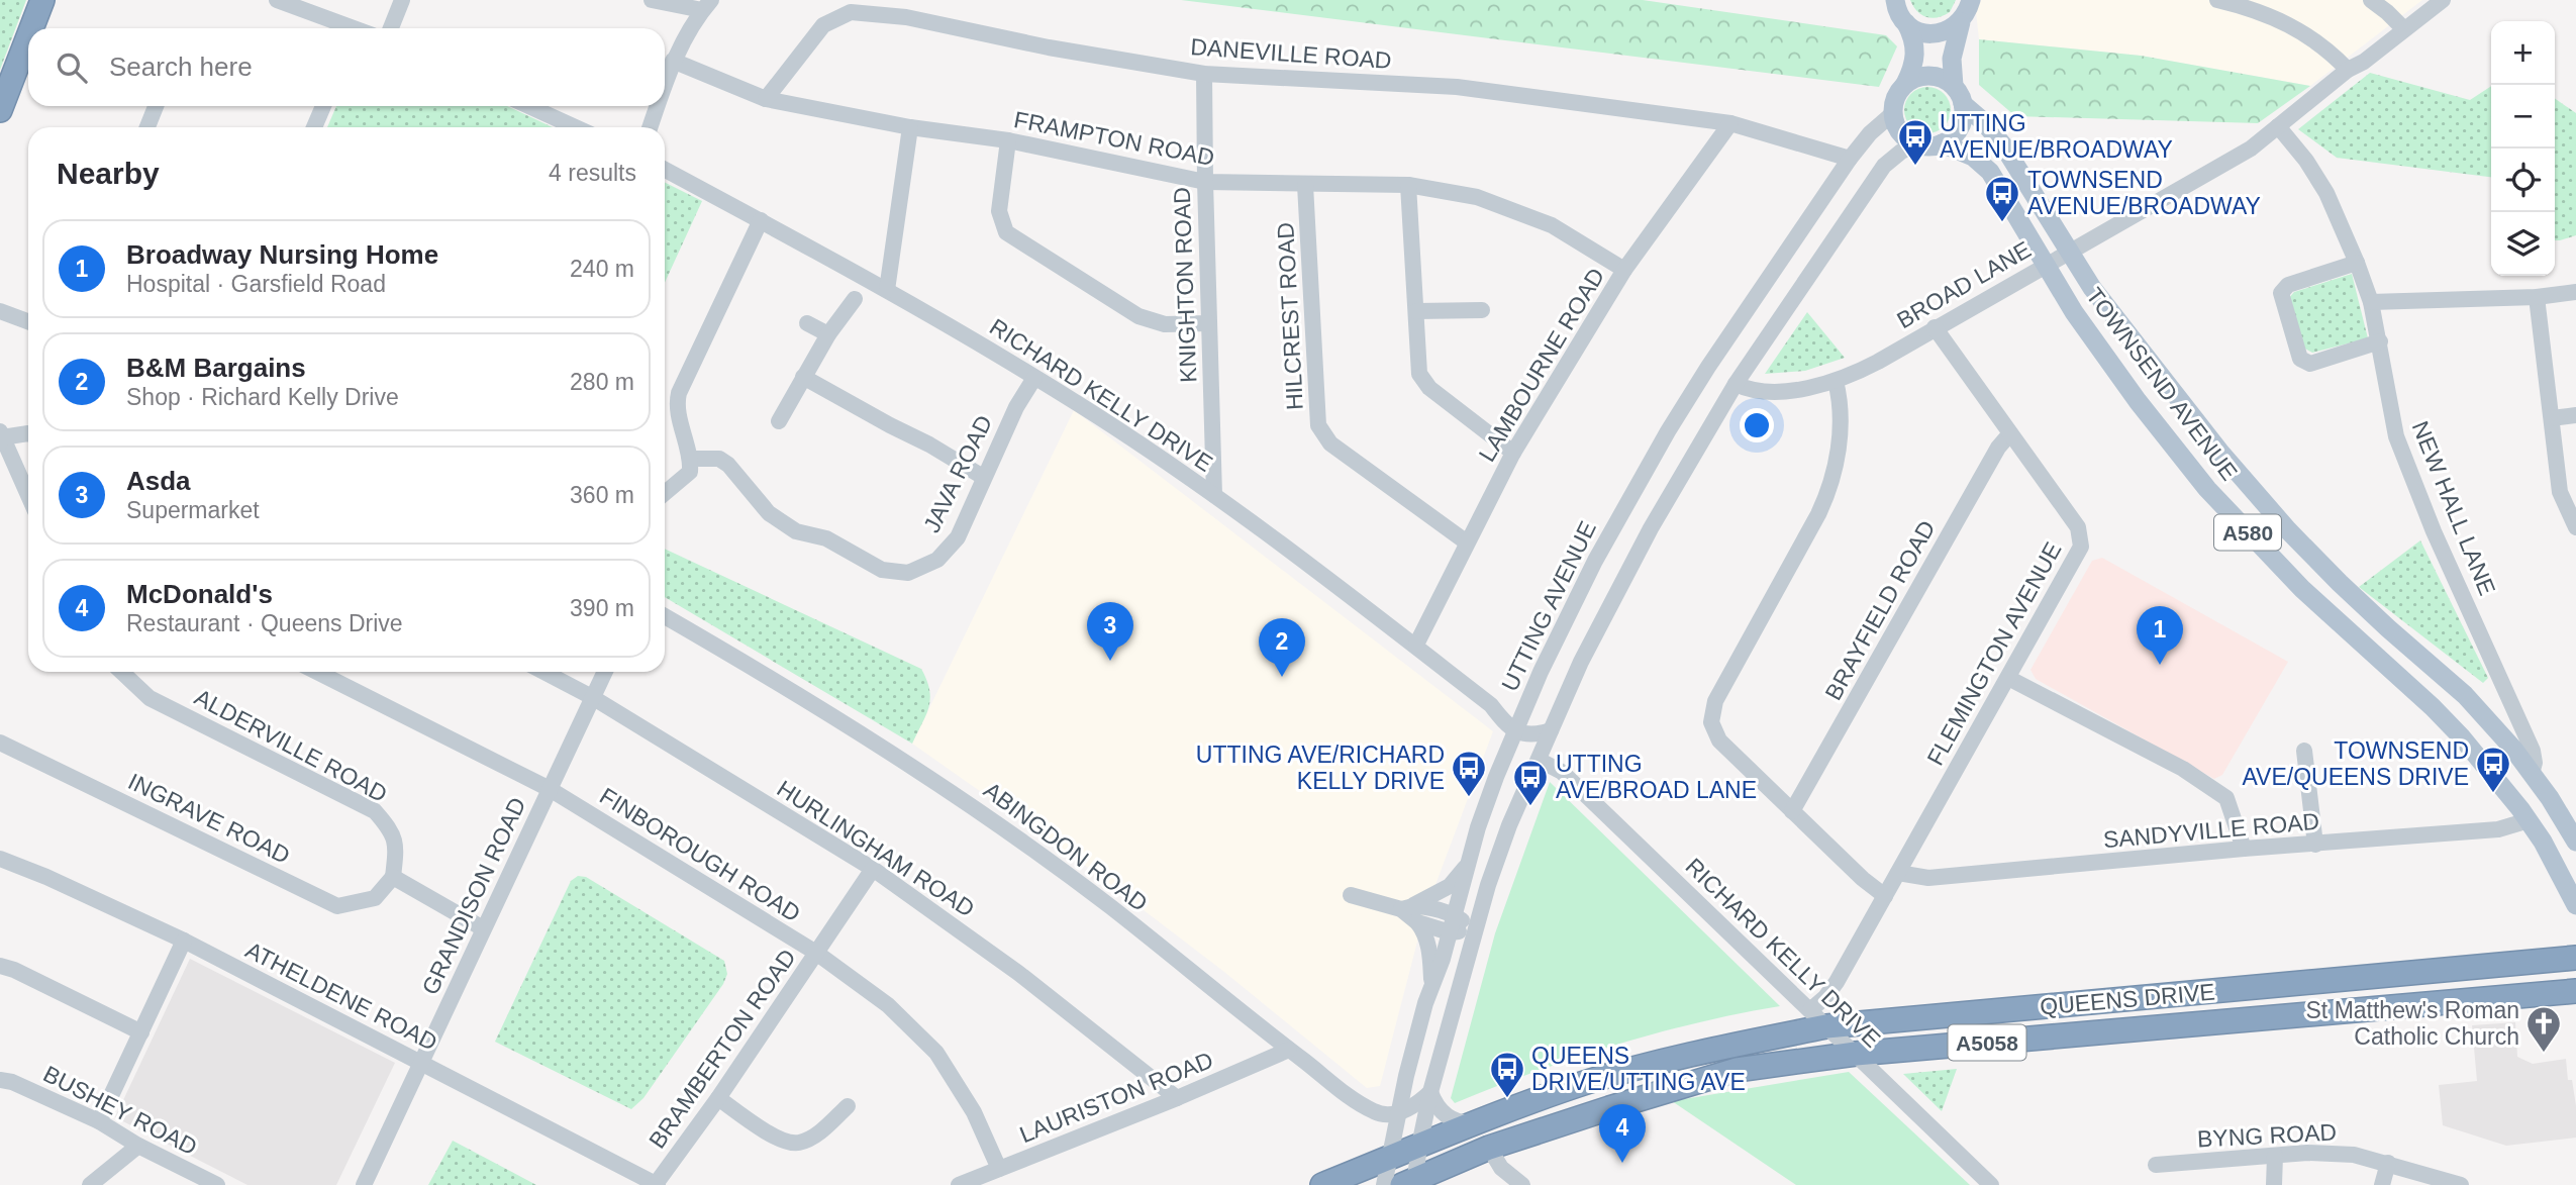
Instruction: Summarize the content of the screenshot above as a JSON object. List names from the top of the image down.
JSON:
{
  "streets": {
    "highway": ["QUEENS DRIVE", "A5058"],
    "main road": ["TOWNSEND AVENUE", "A580"],
    "street": [
      "DANEVILLE ROAD",
      "FRAMPTON ROAD",
      "KNIGHTON ROAD",
      "BROAD LANE",
      "HILCREST ROAD",
      "LAMBOURNE ROAD",
      "RICHARD KELLY DRIVE",
      "JAVA ROAD",
      "NEW HALL LANE",
      "UTTING AVENUE",
      "BRAYFIELD ROAD",
      "FLEMINGTON AVENUE",
      "ALDERVILLE ROAD",
      "INGRAVE ROAD",
      "SANDYVILLE ROAD",
      "ABINGDON ROAD",
      "HURLINGHAM ROAD",
      "FINBOROUGH ROAD",
      "GRANDISON ROAD",
      "ATHELDENE ROAD",
      "BRAMBERTON ROAD",
      "LAURISTON ROAD",
      "BUSHEY ROAD",
      "BYNG ROAD"
    ]
  },
  "crossings": [
    ["DANEVILLE ROAD", "FRAMPTON ROAD"],
    ["DANEVILLE ROAD", "KNIGHTON ROAD"],
    ["DANEVILLE ROAD", "LAMBOURNE ROAD"],
    ["DANEVILLE ROAD", "UTTING AVENUE"],
    ["FRAMPTON ROAD", "KNIGHTON ROAD"],
    ["FRAMPTON ROAD", "HILCREST ROAD"],
    ["FRAMPTON ROAD", "LAMBOURNE ROAD"],
    ["KNIGHTON ROAD", "RICHARD KELLY DRIVE"],
    ["BROAD LANE", "TOWNSEND AVENUE"],
    ["BROAD LANE", "NEW HALL LANE"],
    ["BROAD LANE", "FLEMINGTON AVENUE"],
    ["HILCREST ROAD", "LAMBOURNE ROAD"],
    ["LAMBOURNE ROAD", "RICHARD KELLY DRIVE"],
    ["TOWNSEND AVENUE", "NEW HALL LANE"],
    ["TOWNSEND AVENUE", "A580"],
    ["TOWNSEND AVENUE", "UTTING AVENUE"],
    ["TOWNSEND AVENUE", "SANDYVILLE ROAD"],
    ["RICHARD KELLY DRIVE", "JAVA ROAD"],
    ["RICHARD KELLY DRIVE", "UTTING AVENUE"],
    ["RICHARD KELLY DRIVE", "FLEMINGTON AVENUE"],
    ["RICHARD KELLY DRIVE", "QUEENS DRIVE"],
    ["A580", "UTTING AVENUE"],
    ["UTTING AVENUE", "ABINGDON ROAD"],
    ["UTTING AVENUE", "QUEENS DRIVE"],
    ["BRAYFIELD ROAD", "FLEMINGTON AVENUE"],
    ["FLEMINGTON AVENUE", "SANDYVILLE ROAD"],
    ["FLEMINGTON AVENUE", "QUEENS DRIVE"],
    ["ALDERVILLE ROAD", "INGRAVE ROAD"],
    ["ABINGDON ROAD", "LAURISTON ROAD"],
    ["HURLINGHAM ROAD", "GRANDISON ROAD"],
    ["HURLINGHAM ROAD", "BRAMBERTON ROAD"],
    ["HURLINGHAM ROAD", "LAURISTON ROAD"],
    ["FINBOROUGH ROAD", "GRANDISON ROAD"],
    ["FINBOROUGH ROAD", "BRAMBERTON ROAD"],
    ["FINBOROUGH ROAD", "LAURISTON ROAD"],
    ["GRANDISON ROAD", "ATHELDENE ROAD"],
    ["ATHELDENE ROAD", "BRAMBERTON ROAD"]
  ],
  "places": {
    "bus stop": [
      "UTTING AVENUE/BROADWAY",
      "TOWNSEND AVENUE/BROADWAY",
      "TOWNSEND AVE/QUEENS DRIVE",
      "UTTING AVE/RICHARD KELLY DRIVE",
      "UTTING AVE/BROAD LANE",
      "QUEENS DRIVE/UTTING AVE"
    ],
    "church": ["St Matthew's Roman Catholic Church"]
  },
  "page": {
    "map_buttons": ["+", "−"],
    "search": "Search here",
    "heading": ["Nearby", "4 results"],
    "list": [
      {
        "mark": "1",
        "name": "Broadway Nursing Home",
        "note": "Hospital · Garsfield Road",
        "value": "240 m"
      },
      {
        "mark": "2",
        "name": "B&M Bargains",
        "note": "Shop · Richard Kelly Drive",
        "value": "280 m"
      },
      {
        "mark": "3",
        "name": "Asda",
        "note": "Supermarket",
        "value": "360 m"
      },
      {
        "mark": "4",
        "name": "McDonald's",
        "note": "Restaurant · Queens Drive",
        "value": "390 m"
      }
    ],
    "pins": [
      "3",
      "1",
      "2",
      "4"
    ]
  }
}
